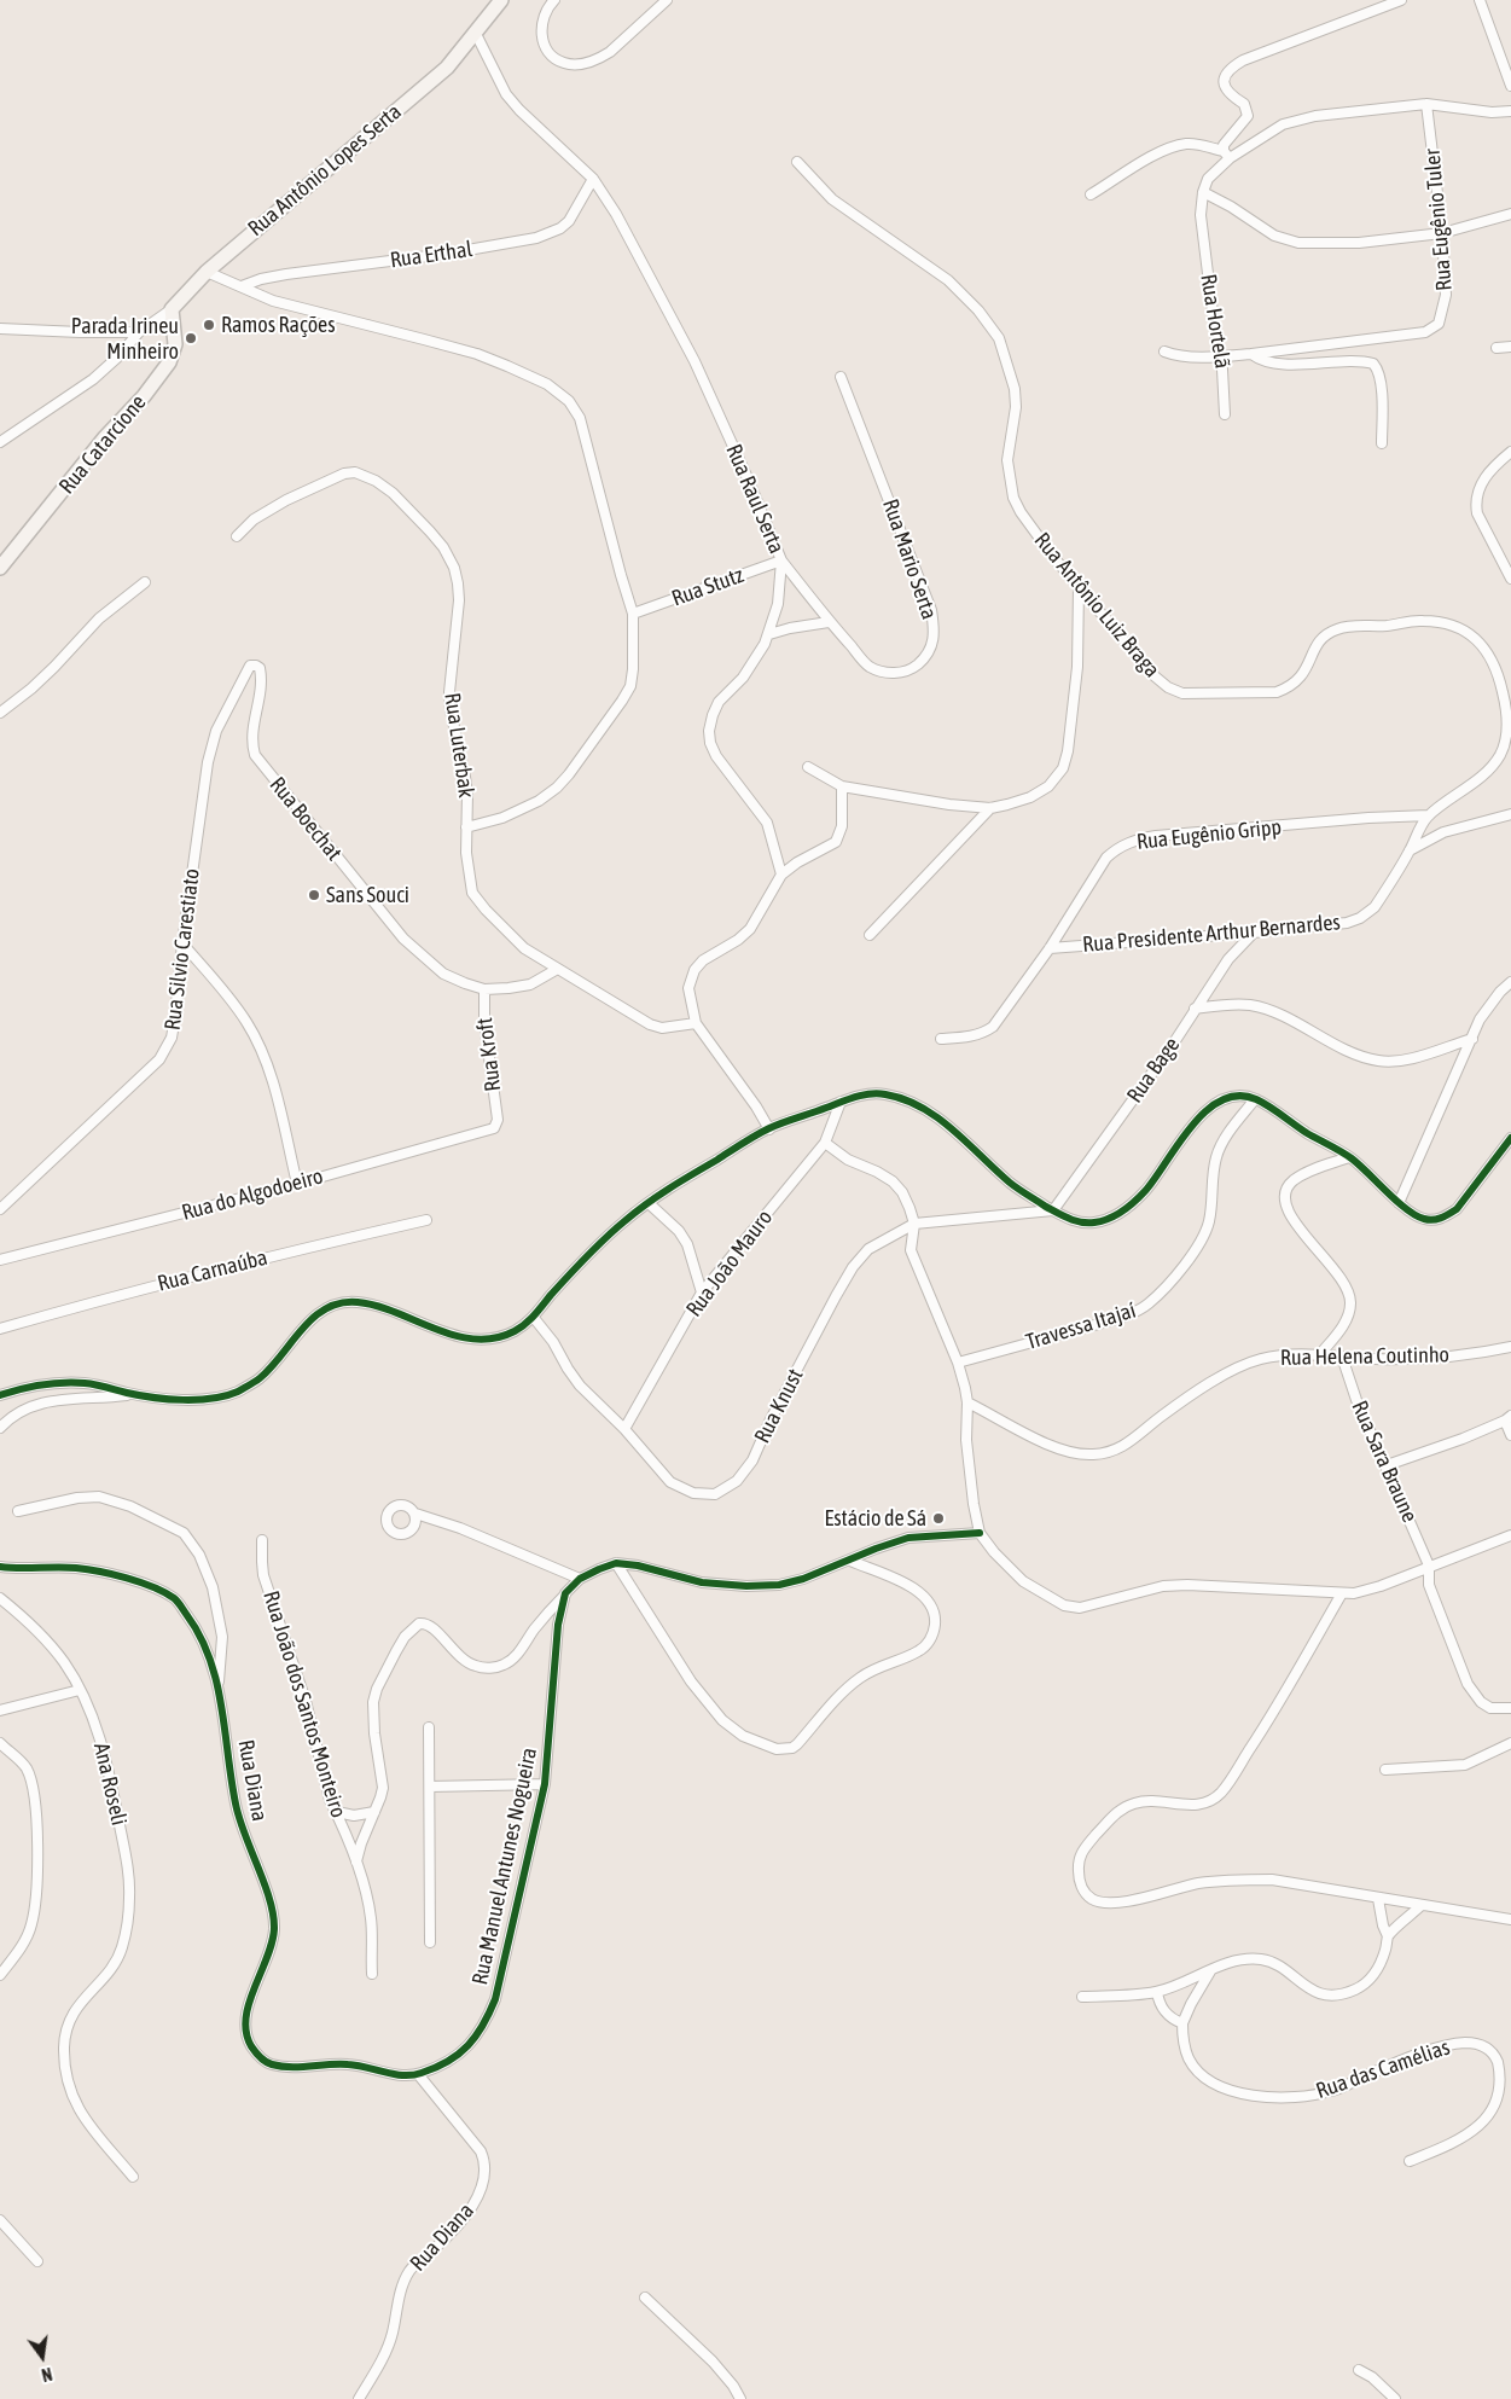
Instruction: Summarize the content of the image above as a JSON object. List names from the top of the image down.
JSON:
{
  "streets": {
    "street": [
      "Rua Antônio Lopes Serta",
      "Rua Eugênio Tuler",
      "Rua Erthal",
      "Rua Hortelã",
      "Rua Catarcione",
      "Rua Raul Serta",
      "Rua Mario Serta",
      "Rua Stutz",
      "Rua Antônio Luiz Braga",
      "Rua Luterbak",
      "Rua Boechat",
      "Rua Eugênio Gripp",
      "Rua Presidente Arthur Bernardes",
      "Rua Silvio Carestiato",
      "Rua Kroft",
      "Rua Bage",
      "Rua do Algodoeiro",
      "Rua João Mauro",
      "Rua Carnaúba",
      "Travessa Itajaí",
      "Rua Helena Coutinho",
      "Rua Knust",
      "Rua Sara Braune",
      "Rua João dos Santos Monteiro",
      "Rua Diana",
      "Ana Roseli",
      "Rua Manuel Antunes Nogueira",
      "Rua das Camélias"
    ]
  },
  "crossings": [
    ["Rua Antônio Lopes Serta", "Rua Catarcione"],
    ["Rua Antônio Lopes Serta", "Rua Raul Serta"],
    ["Rua Eugênio Tuler", "Rua Hortelã"],
    ["Rua Erthal", "Rua Raul Serta"],
    ["Rua Raul Serta", "Rua Mario Serta"],
    ["Rua Raul Serta", "Rua Stutz"],
    ["Rua Mario Serta", "Rua Stutz"],
    ["Rua Antônio Luiz Braga", "Rua Eugênio Gripp"],
    ["Rua Antônio Luiz Braga", "Rua Presidente Arthur Bernardes"],
    ["Rua Boechat", "Rua Silvio Carestiato"],
    ["Rua Boechat", "Rua Kroft"],
    ["Rua Eugênio Gripp", "Rua Presidente Arthur Bernardes"],
    ["Rua Presidente Arthur Bernardes", "Rua Bage"],
    ["Rua Kroft", "Rua do Algodoeiro"],
    ["Rua Bage", "Rua Knust"],
    ["Rua João Mauro", "Rua Knust"],
    ["Rua Helena Coutinho", "Rua Sara Braune"],
    ["Rua Diana", "Rua Manuel Antunes Nogueira"]
  ],
  "places": [
    "Ramos Rações",
    "Parada Irineu Minheiro",
    "Sans Souci",
    "Estácio de Sá"
  ],
  "north": "bottom"
}
